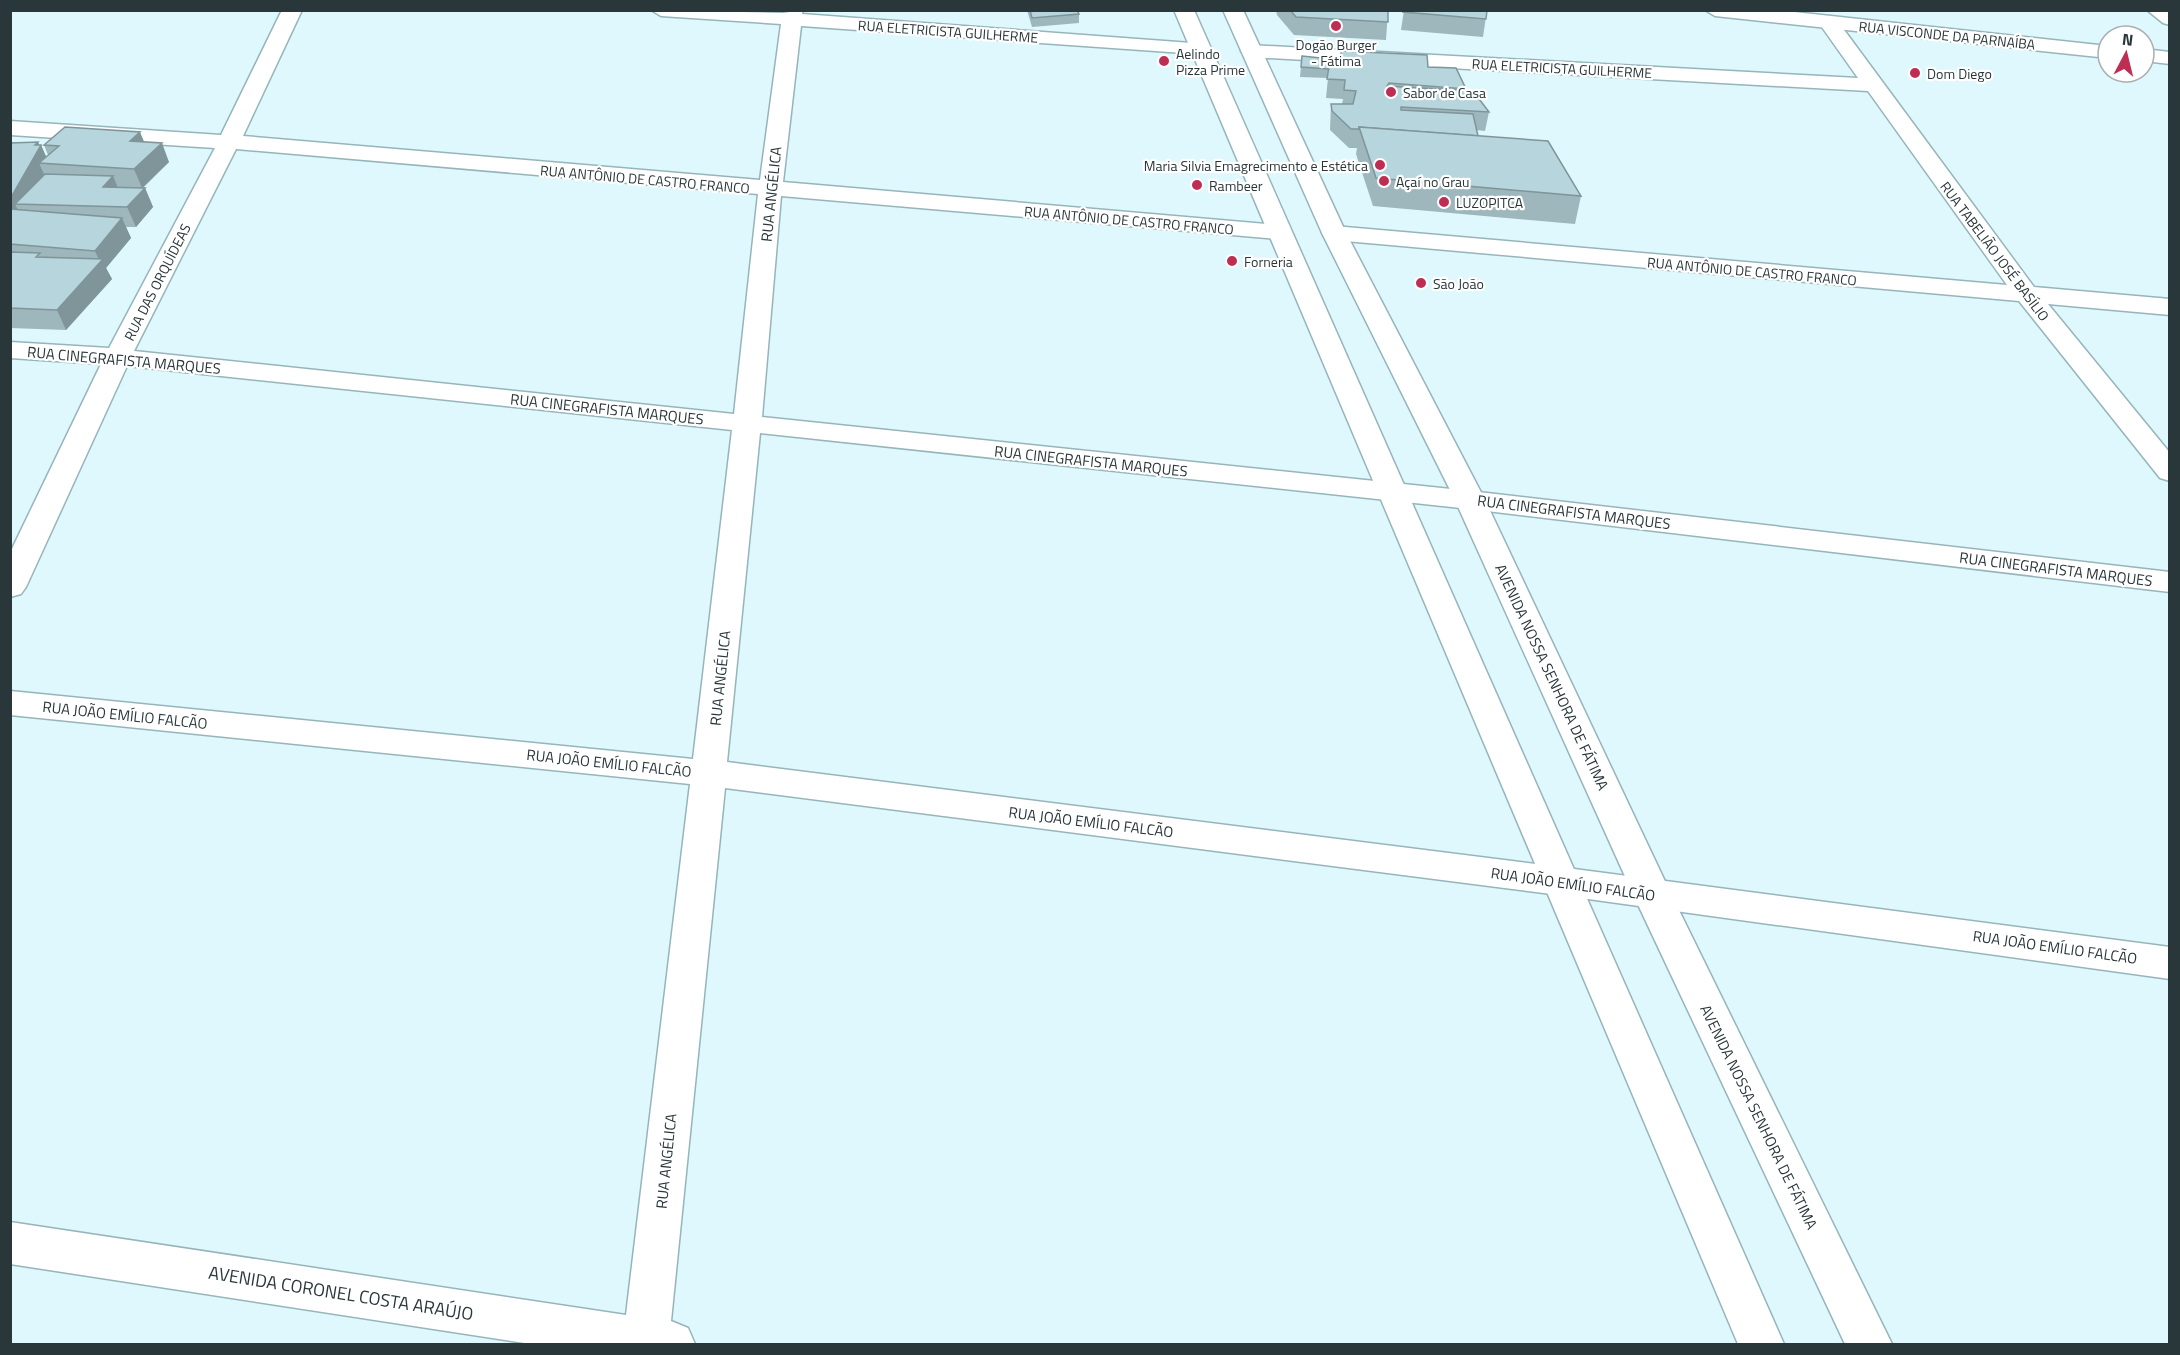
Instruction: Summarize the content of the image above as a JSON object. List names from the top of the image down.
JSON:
{
  "streets": {
    "street": [
      "RUA ELETRICISTA GUILHERME",
      "RUA VISCONDE DA PARNAÍBA",
      "RUA ANTÔNIO DE CASTRO FRANCO",
      "RUA ANGÉLICA",
      "RUA TABELIÃO JOSÉ BASÍLIO",
      "RUA DAS ORQUÍDEAS",
      "RUA CINEGRAFISTA MARQUES",
      "AVENIDA NOSSA SENHORA DE FÁTIMA",
      "RUA JOÃO EMÍLIO FALCÃO",
      "AVENIDA CORONEL COSTA ARAÚJO"
    ]
  },
  "crossings": [
    ["RUA ELETRICISTA GUILHERME", "RUA ANGÉLICA"],
    ["RUA ELETRICISTA GUILHERME", "RUA TABELIÃO JOSÉ BASÍLIO"],
    ["RUA ELETRICISTA GUILHERME", "AVENIDA NOSSA SENHORA DE FÁTIMA"],
    ["RUA VISCONDE DA PARNAÍBA", "RUA TABELIÃO JOSÉ BASÍLIO"],
    ["RUA ANTÔNIO DE CASTRO FRANCO", "RUA ANGÉLICA"],
    ["RUA ANTÔNIO DE CASTRO FRANCO", "RUA TABELIÃO JOSÉ BASÍLIO"],
    ["RUA ANTÔNIO DE CASTRO FRANCO", "RUA DAS ORQUÍDEAS"],
    ["RUA ANTÔNIO DE CASTRO FRANCO", "AVENIDA NOSSA SENHORA DE FÁTIMA"],
    ["RUA ANGÉLICA", "RUA CINEGRAFISTA MARQUES"],
    ["RUA ANGÉLICA", "RUA JOÃO EMÍLIO FALCÃO"],
    ["RUA ANGÉLICA", "AVENIDA CORONEL COSTA ARAÚJO"],
    ["RUA DAS ORQUÍDEAS", "RUA CINEGRAFISTA MARQUES"],
    ["RUA CINEGRAFISTA MARQUES", "AVENIDA NOSSA SENHORA DE FÁTIMA"],
    ["AVENIDA NOSSA SENHORA DE FÁTIMA", "RUA JOÃO EMÍLIO FALCÃO"]
  ],
  "places": [
    "Dogão Burger - Fátima",
    "Aelindo Pizza Prime",
    "Dom Diego",
    "Sabor de Casa",
    "Maria Silvia Emagrecimento e Estética",
    "Açaí no Grau",
    "Rambeer",
    "LUZOPITCA",
    "Forneria",
    "São João"
  ],
  "north": "top"
}
